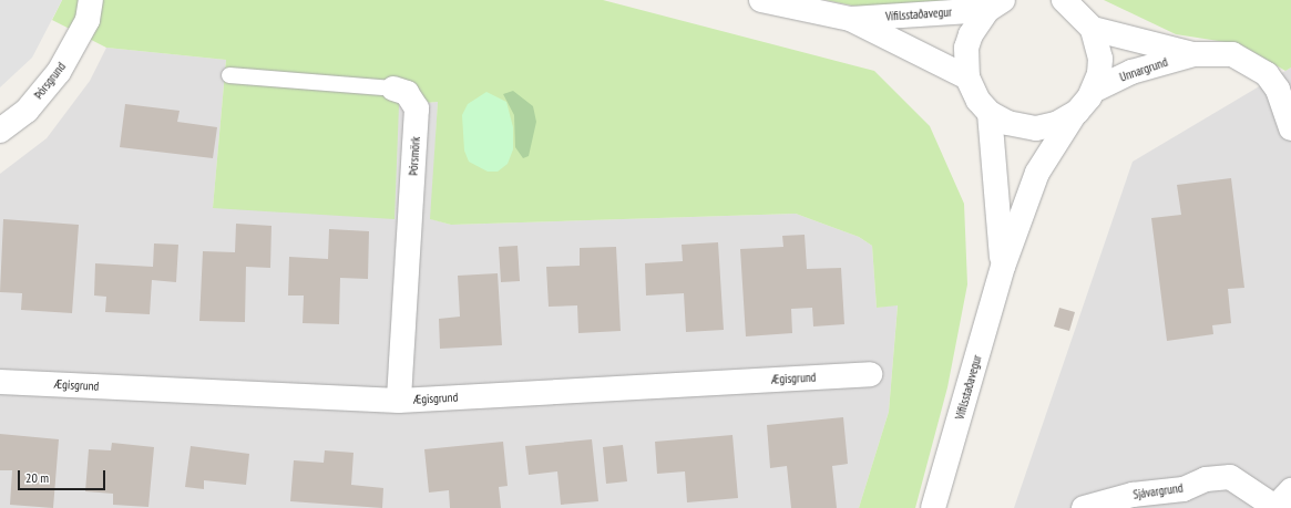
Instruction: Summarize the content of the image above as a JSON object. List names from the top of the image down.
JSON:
{
  "streets": {
    "street": [
      "Vífilsstaðavegur",
      "Unnargrund",
      "Þórsgrund",
      "Þórsmörk",
      "Ægisgrund",
      "Sjávargrund"
    ]
  },
  "crossings": [
    ["Vífilsstaðavegur", "Unnargrund"],
    ["Þórsmörk", "Ægisgrund"]
  ],
  "scale_bar": "20 m"
}
